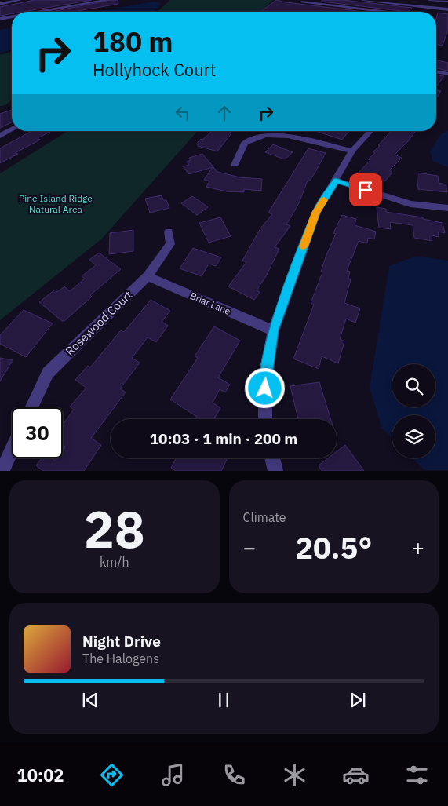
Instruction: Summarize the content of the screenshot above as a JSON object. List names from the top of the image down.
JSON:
{
  "streets": {
    "street": ["Briar Lane", "Rosewood Court"]
  },
  "crossings": [
    ["Briar Lane", "Rosewood Court"]
  ],
  "parks": ["Pine Island Ridge Natural Area"],
  "page": {
    "turn": ["180 m", "Hollyhock Court"],
    "limit": "30",
    "trip": "10:03 · 1 min · 200 m",
    "tile": [
      ["28", "km/h"],
      "Climate"
    ],
    "heat": ["−", "20.5°", "+"],
    "song": ["Night Drive", "The Halogens"],
    "tabs": "10:02"
  }
}
